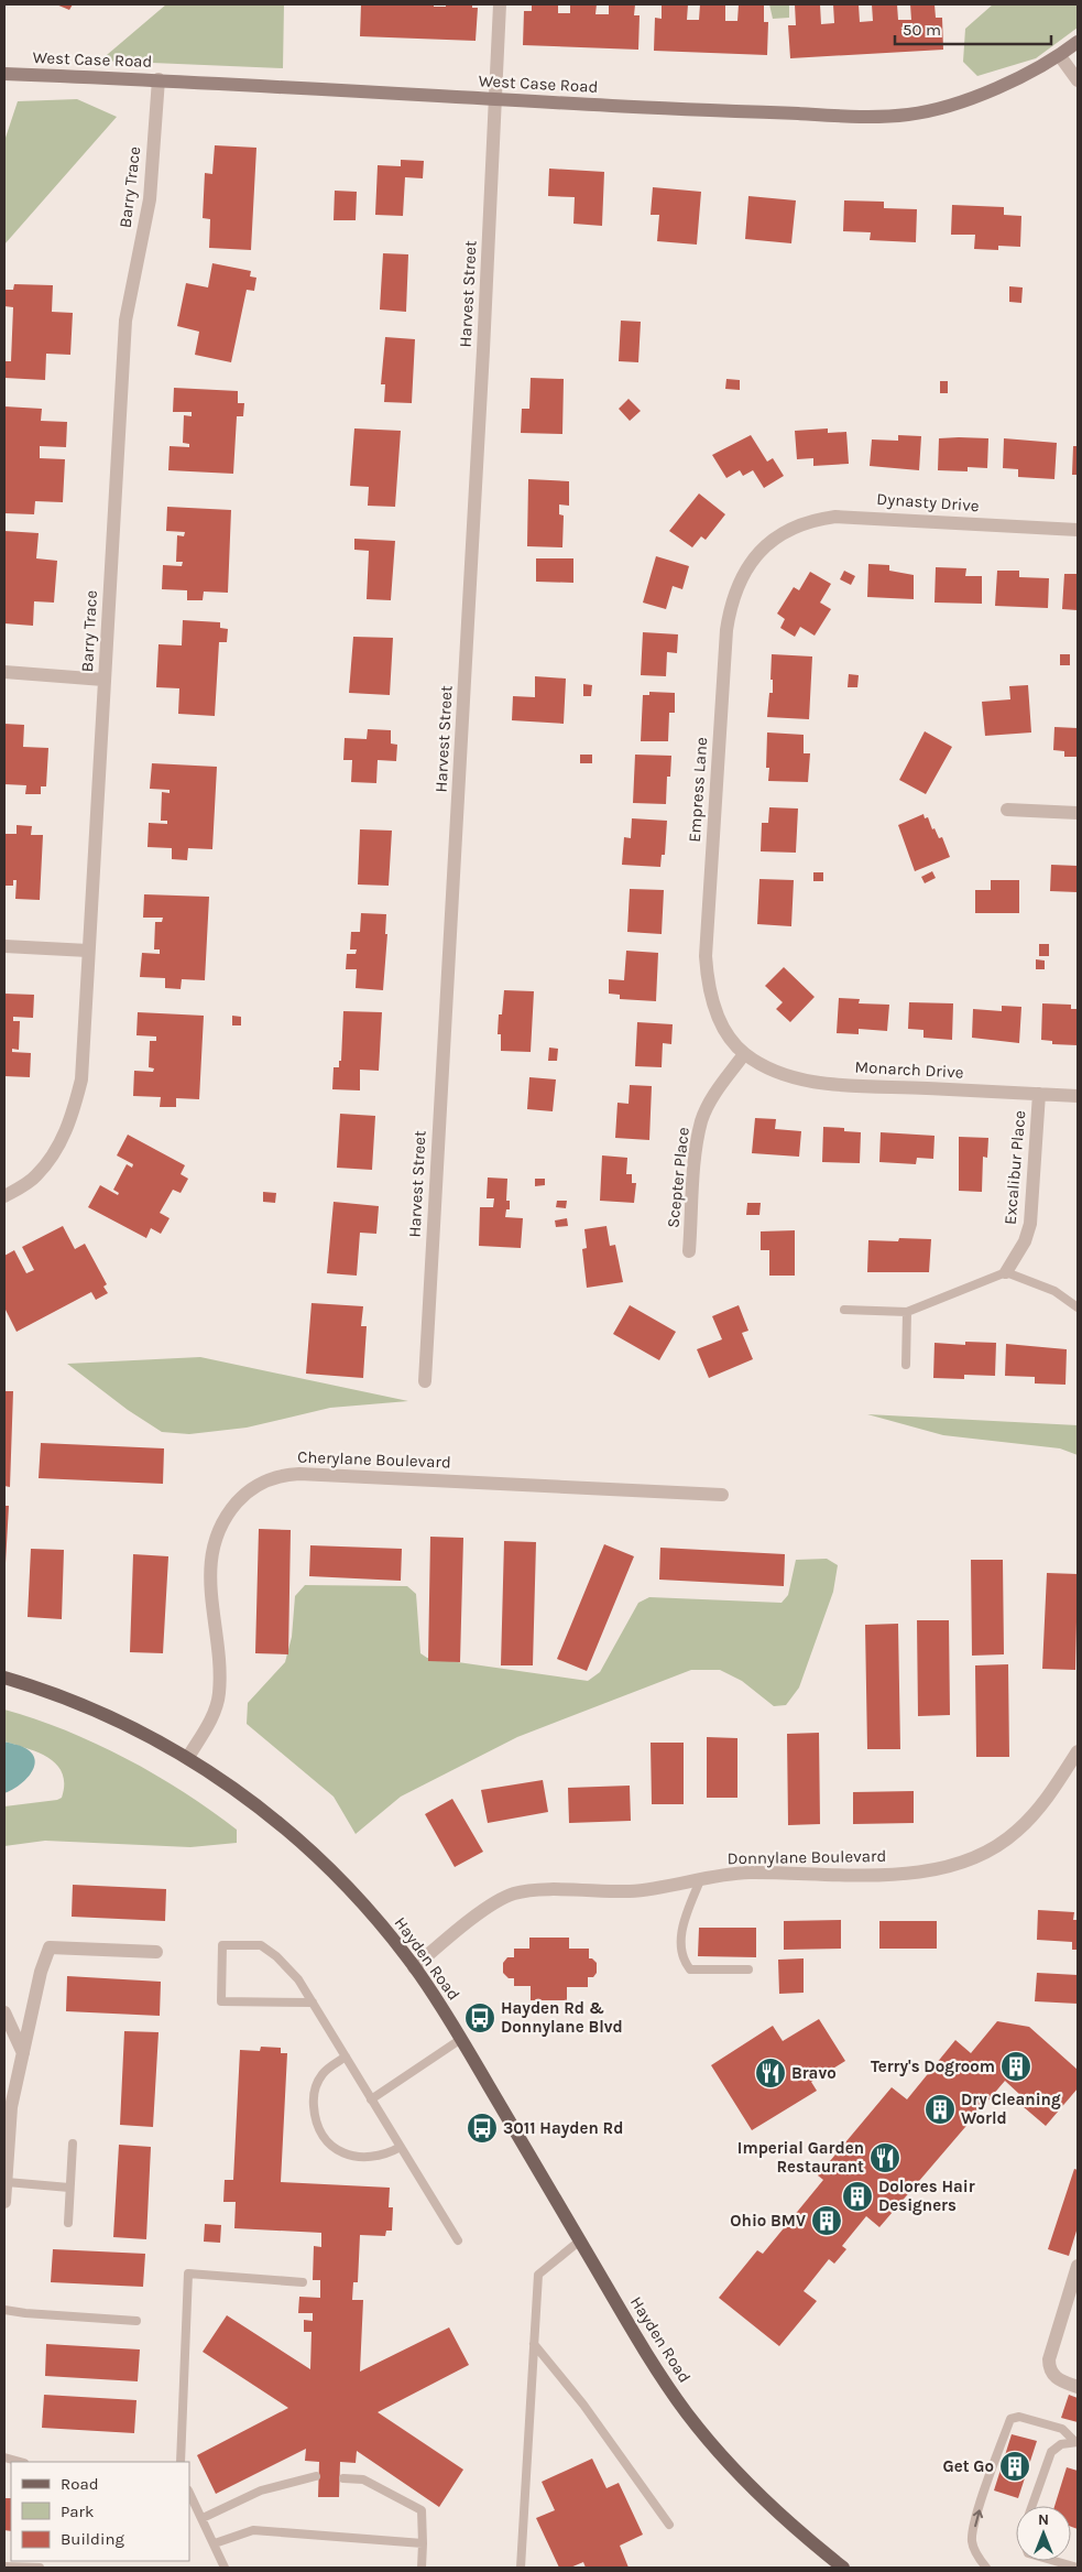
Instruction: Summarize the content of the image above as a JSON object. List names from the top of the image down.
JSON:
{
  "streets": {
    "main road": ["West Case Road", "Hayden Road"],
    "street": [
      "Barry Trace",
      "Harvest Street",
      "Dynasty Drive",
      "Empress Lane",
      "Monarch Drive",
      "Excalibur Place",
      "Scepter Place",
      "Cherylane Boulevard",
      "Donnylane Boulevard"
    ]
  },
  "crossings": [
    ["West Case Road", "Barry Trace"],
    ["West Case Road", "Harvest Street"],
    ["Dynasty Drive", "Empress Lane"],
    ["Empress Lane", "Monarch Drive"],
    ["Empress Lane", "Scepter Place"],
    ["Monarch Drive", "Excalibur Place"],
    ["Monarch Drive", "Scepter Place"],
    ["Cherylane Boulevard", "Hayden Road"],
    ["Donnylane Boulevard", "Hayden Road"]
  ],
  "places": {
    "bus stop": ["Hayden Rd & Donnylane Blvd", "3011 Hayden Rd"],
    "building": [
      "Terry's Dogroom",
      "Dry Cleaning World",
      "Dolores Hair Designers",
      "Ohio BMV",
      "Get Go"
    ],
    "restaurant": ["Bravo", "Imperial Garden Restaurant"]
  },
  "legend": ["Road", "Park", "Building"],
  "scale_bar": "50 m",
  "north": "top"
}
